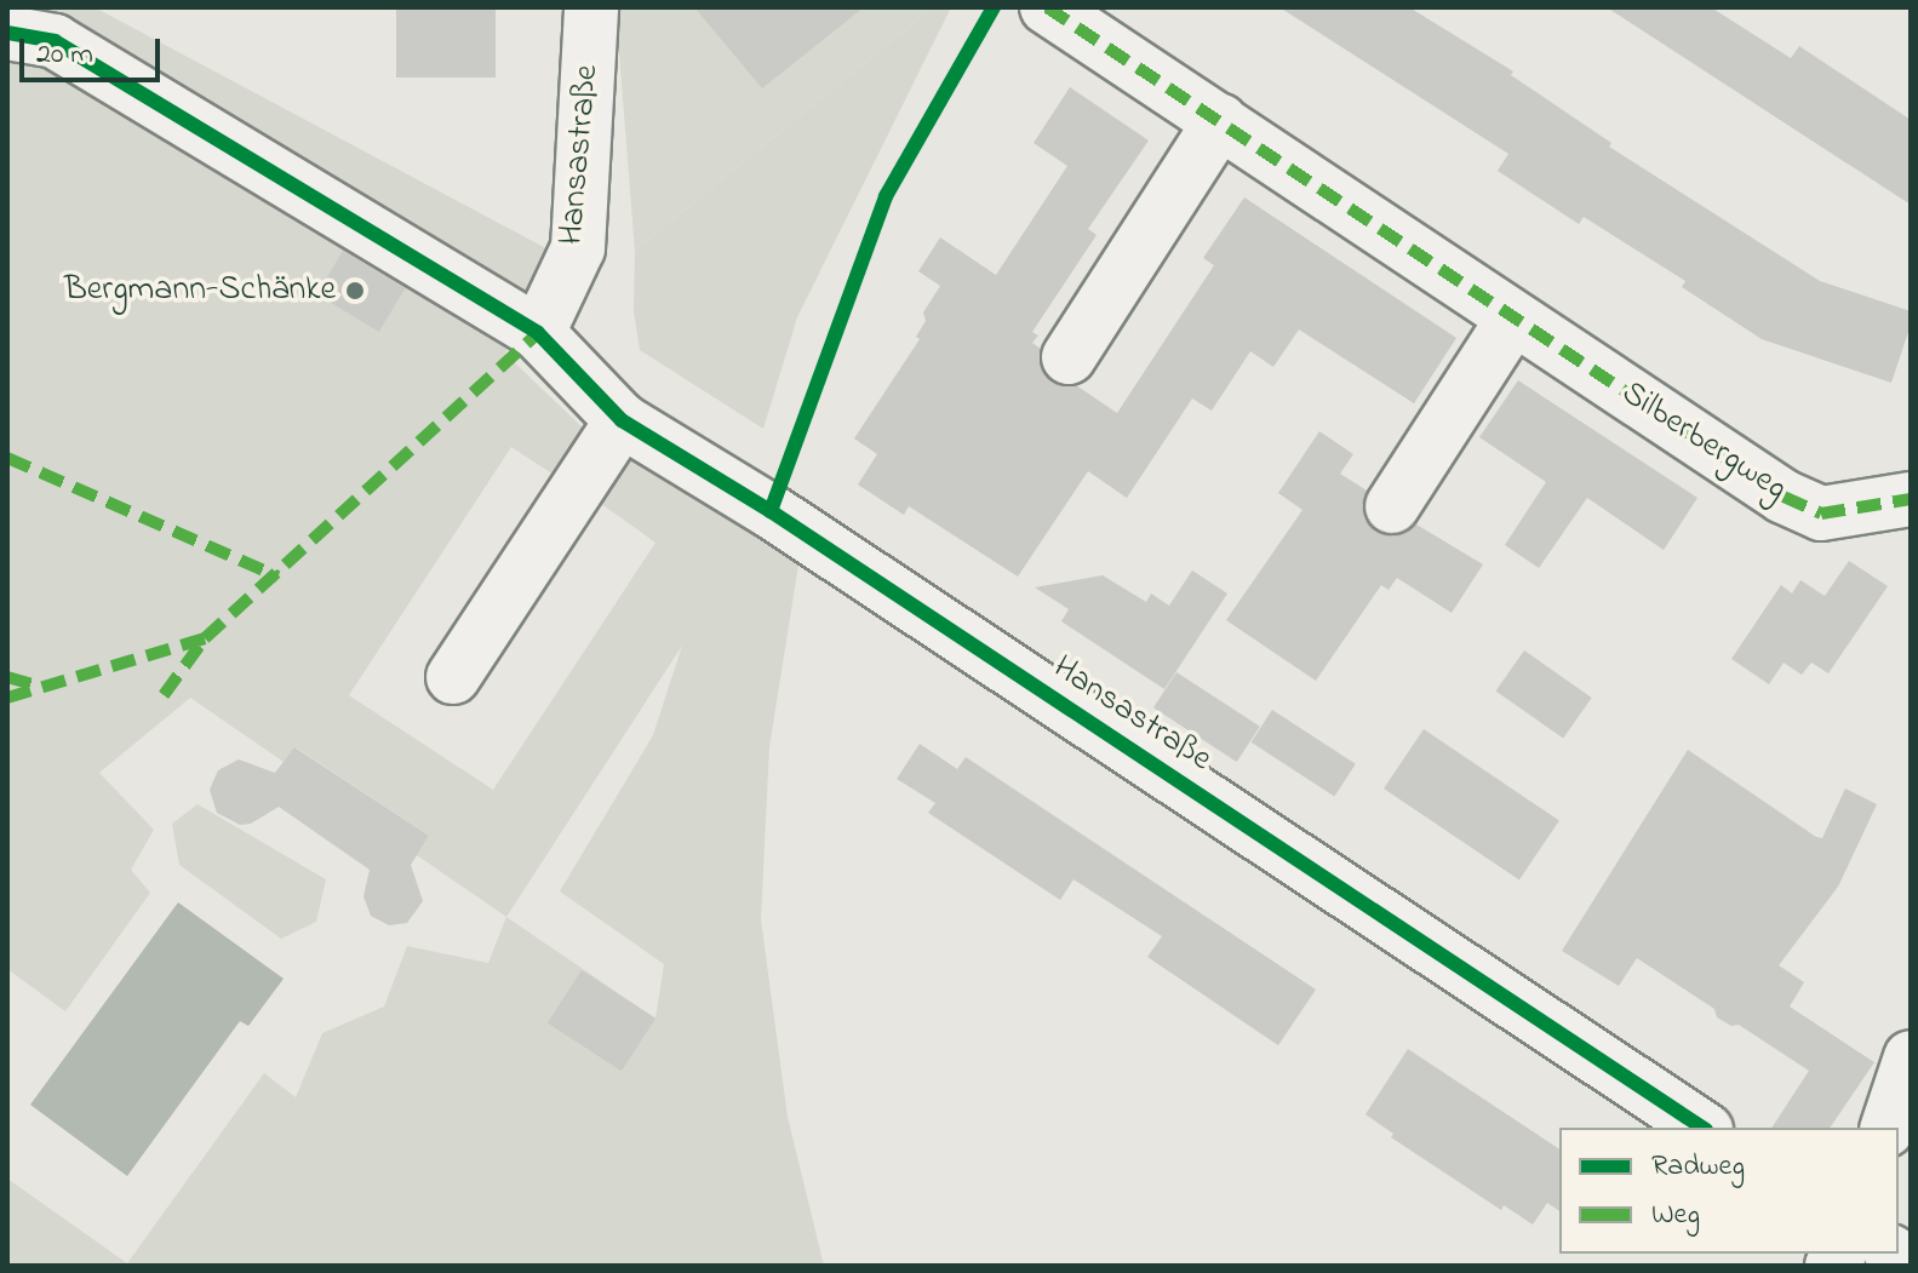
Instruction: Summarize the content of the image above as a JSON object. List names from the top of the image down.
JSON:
{
  "streets": {
    "street": ["Hansastraße", "Silberbergweg"]
  },
  "places": ["Bergmann-Schänke"],
  "legend": ["Radweg", "Weg"],
  "scale_bar": "20 m"
}
